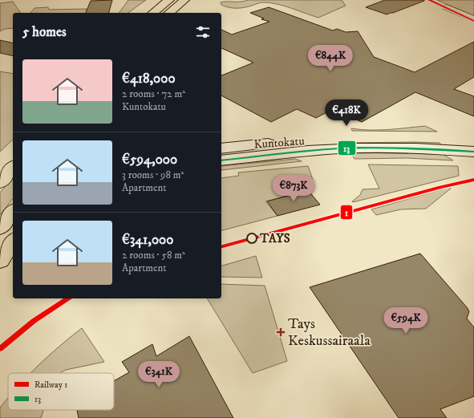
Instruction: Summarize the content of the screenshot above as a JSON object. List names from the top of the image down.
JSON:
{
  "streets": {
    "street": ["Kuntokatu"]
  },
  "places": {
    "other": ["TAYS"],
    "health": ["Tays Keskussairaala"]
  },
  "lines": ["rail line 1", "transit line 13"],
  "legend": ["Railway 1", "13"],
  "page": {
    "heading": "5 homes",
    "price": [
      "€844K",
      "€418K",
      "€873K",
      "€594K",
      "€341K"
    ],
    "list": [
      {
        "name": "€418,000",
        "note": "2 rooms · 72 m² · Kuntokatu"
      },
      {
        "name": "€594,000",
        "note": "3 rooms · 98 m² · Apartment"
      },
      {
        "name": "€341,000",
        "note": "2 rooms · 58 m² · Apartment"
      }
    ]
  }
}
